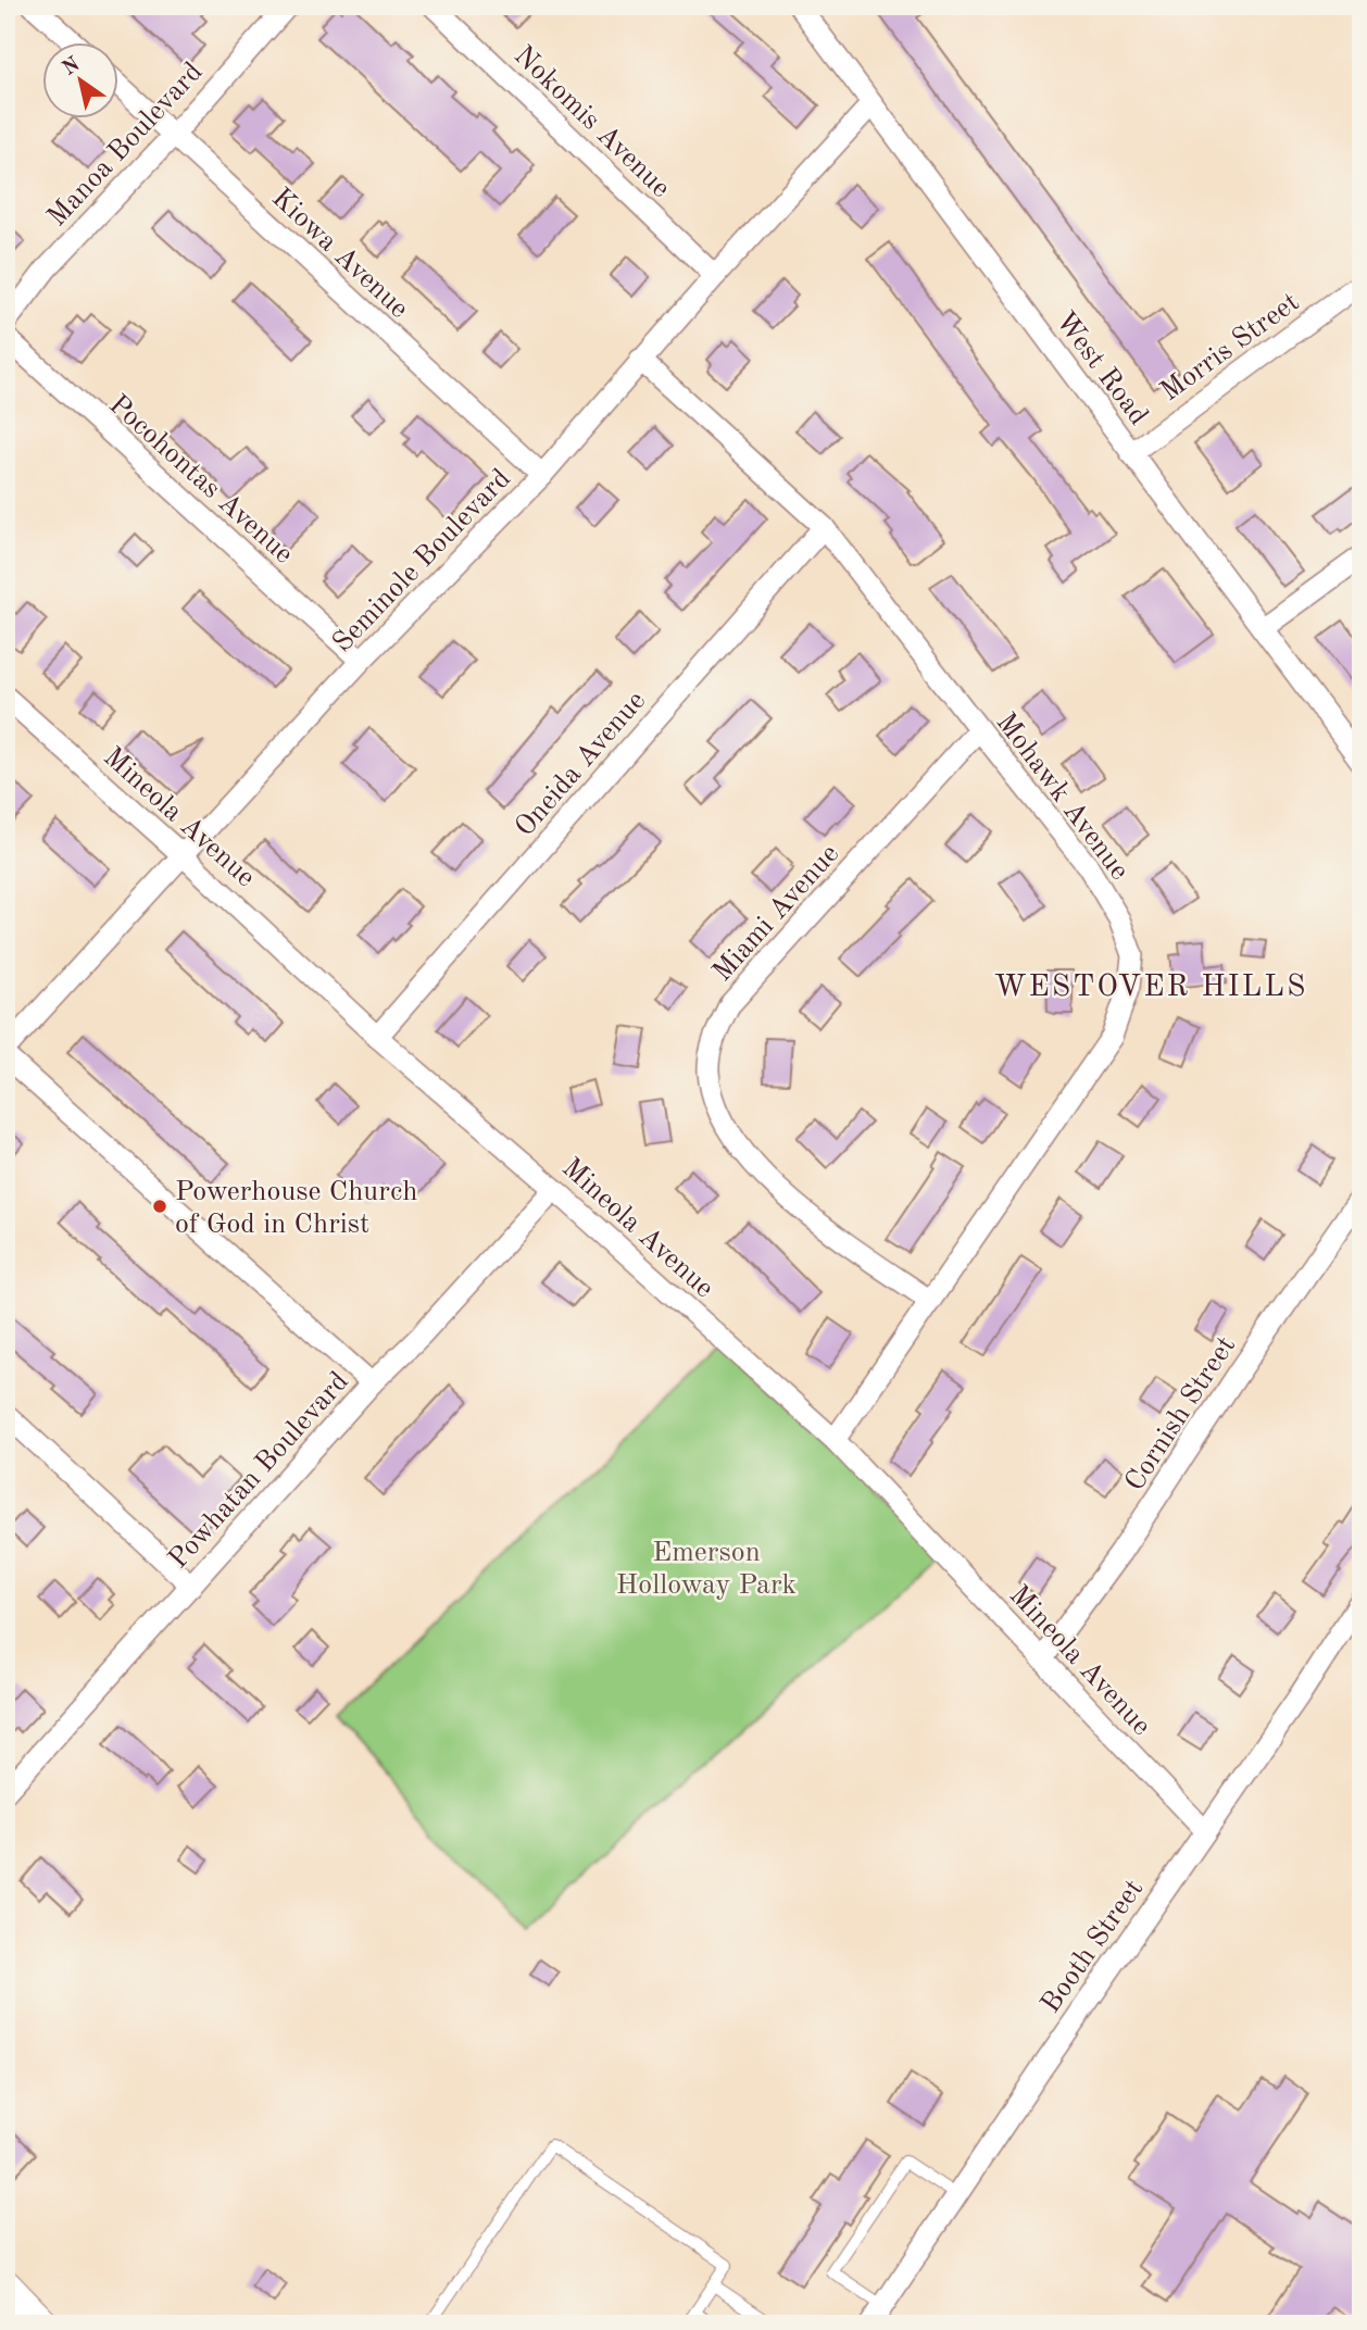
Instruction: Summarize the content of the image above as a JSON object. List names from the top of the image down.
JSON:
{
  "streets": {
    "street": [
      "Nokomis Avenue",
      "Manoa Boulevard",
      "Kiowa Avenue",
      "Morris Street",
      "West Road",
      "Pocohontas Avenue",
      "Seminole Boulevard",
      "Oneida Avenue",
      "Mohawk Avenue",
      "Mineola Avenue",
      "Miami Avenue",
      "Cornish Street",
      "Powhatan Boulevard",
      "Booth Street"
    ]
  },
  "crossings": [
    ["Nokomis Avenue", "Seminole Boulevard"],
    ["Manoa Boulevard", "Kiowa Avenue"],
    ["Kiowa Avenue", "Seminole Boulevard"],
    ["Morris Street", "West Road"],
    ["West Road", "Seminole Boulevard"],
    ["Pocohontas Avenue", "Seminole Boulevard"],
    ["Seminole Boulevard", "Mohawk Avenue"],
    ["Seminole Boulevard", "Mineola Avenue"],
    ["Oneida Avenue", "Mohawk Avenue"],
    ["Oneida Avenue", "Mineola Avenue"],
    ["Mohawk Avenue", "Mineola Avenue"],
    ["Mohawk Avenue", "Miami Avenue"],
    ["Mineola Avenue", "Cornish Street"],
    ["Mineola Avenue", "Powhatan Boulevard"],
    ["Mineola Avenue", "Booth Street"]
  ],
  "districts": ["WESTOVER HILLS"],
  "parks": ["Emerson Holloway Park"],
  "places": ["Powerhouse Church of God in Christ"],
  "north": "top left"
}
